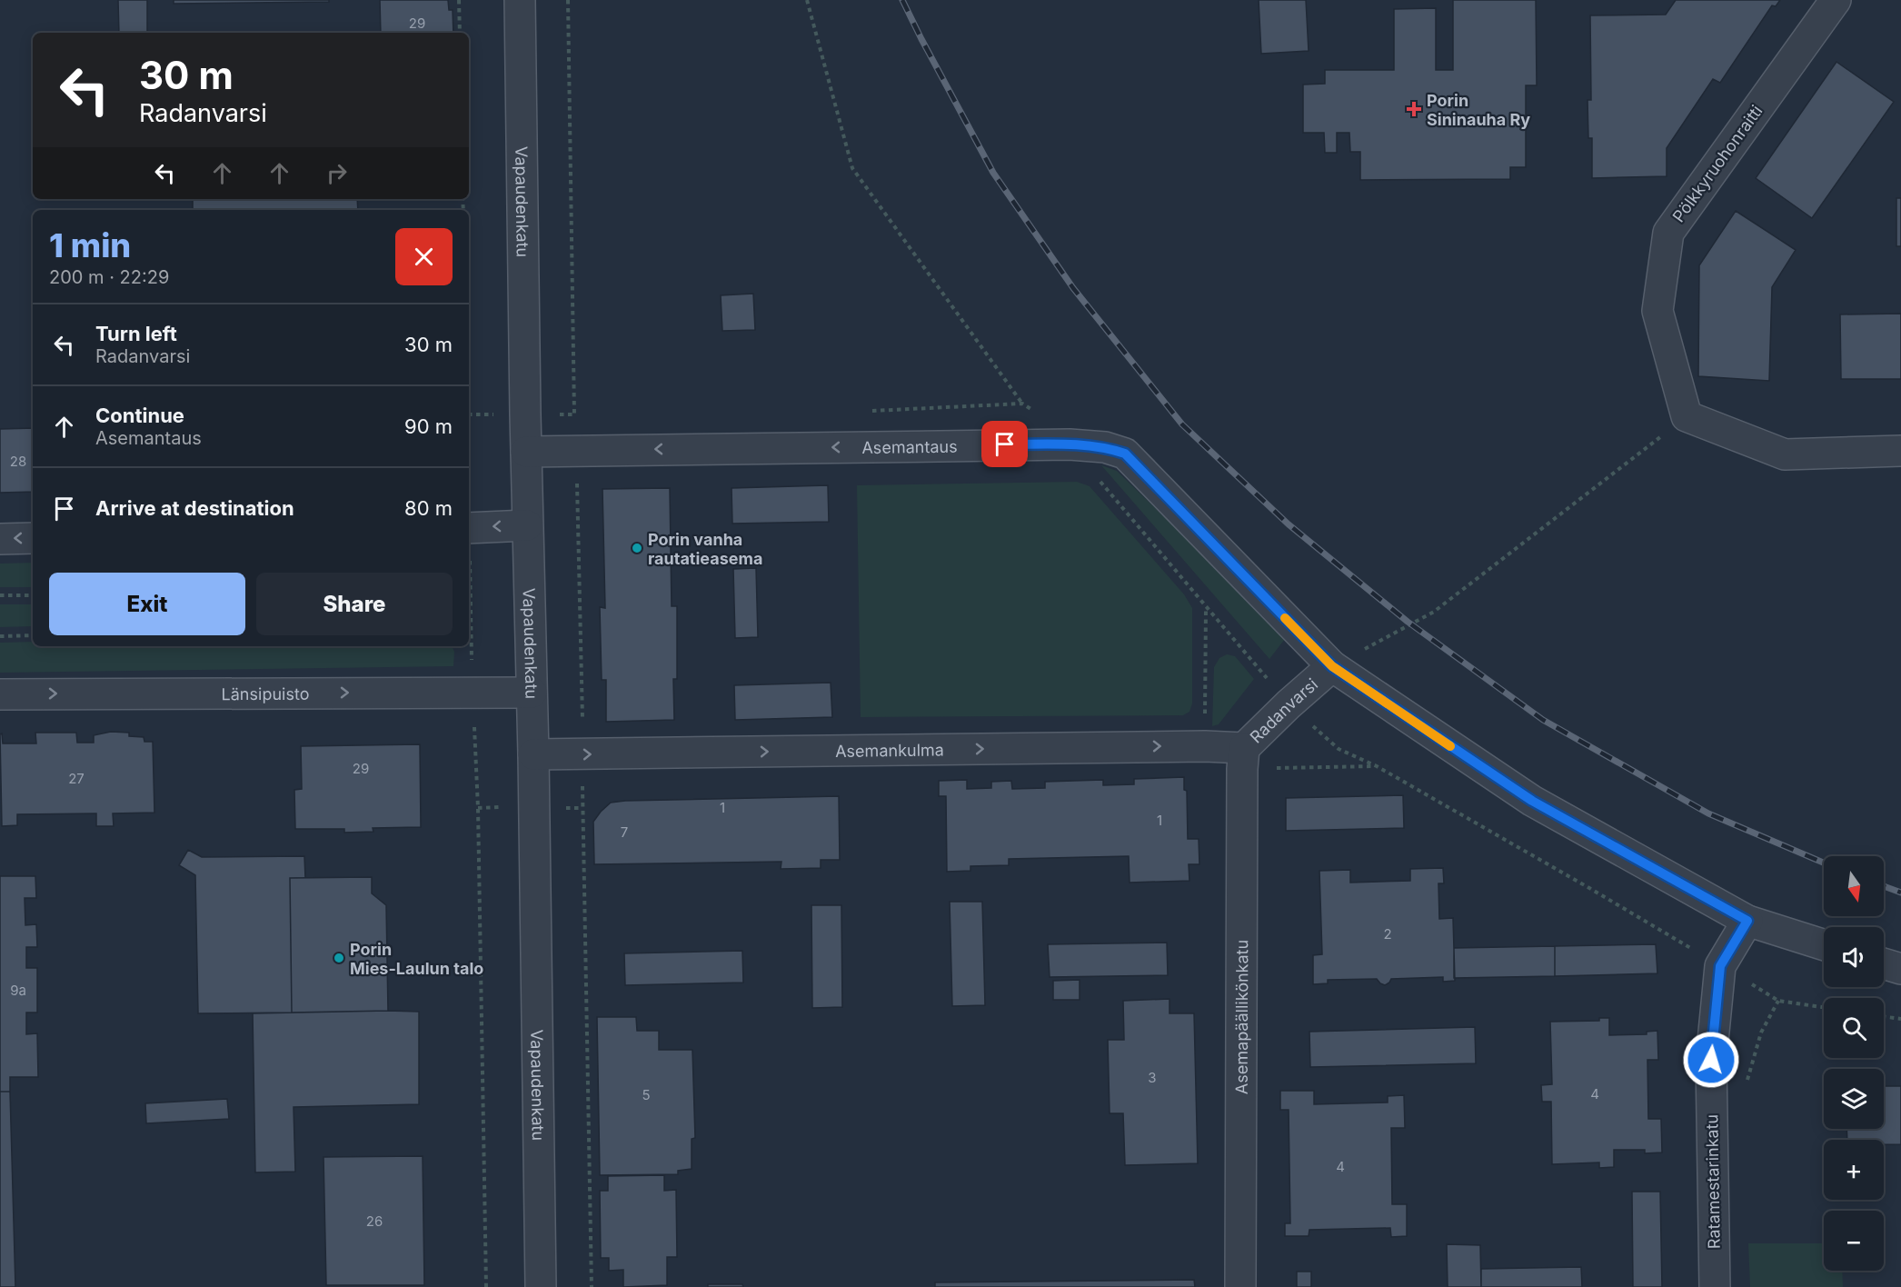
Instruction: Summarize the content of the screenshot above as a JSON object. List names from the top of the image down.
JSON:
{
  "streets": {
    "street": [
      "Pölkkyruohonraitti",
      "Vapaudenkatu",
      "Asemantaus",
      "Länsipuisto",
      "Radanvarsi",
      "Asemankulma",
      "Asemapäällikönkatu",
      "Ratamestarinkatu"
    ]
  },
  "crossings": [
    ["Vapaudenkatu", "Asemantaus"],
    ["Vapaudenkatu", "Länsipuisto"],
    ["Vapaudenkatu", "Asemankulma"],
    ["Asemantaus", "Radanvarsi"],
    ["Radanvarsi", "Asemankulma"],
    ["Radanvarsi", "Asemapäällikönkatu"],
    ["Radanvarsi", "Ratamestarinkatu"],
    ["Asemankulma", "Asemapäällikönkatu"]
  ],
  "one_way": ["Asemantaus", "Länsipuisto", "Asemankulma"],
  "places": {
    "health": ["Porin Sininauha Ry"],
    "other": ["Porin vanha rautatieasema", "Porin Mies-Laulun talo"]
  },
  "house_numbers": [
    "29",
    "28",
    "29",
    "27",
    "1",
    "1",
    "7",
    "2",
    "9a",
    "3",
    "4",
    "5",
    "4",
    "26"
  ],
  "north": "bottom",
  "page": {
    "turn": ["30 m", "Radanvarsi"],
    "heading": ["1 min", "200 m · 22:29"],
    "list": [
      {
        "name": "Turn left",
        "note": "Radanvarsi",
        "value": "30 m"
      },
      {
        "name": "Continue",
        "note": "Asemantaus",
        "value": "90 m"
      },
      {
        "name": "Arrive at destination",
        "value": "80 m"
      }
    ],
    "buttons": ["Exit", "Share"],
    "map_buttons": ["+", "−"]
  }
}
